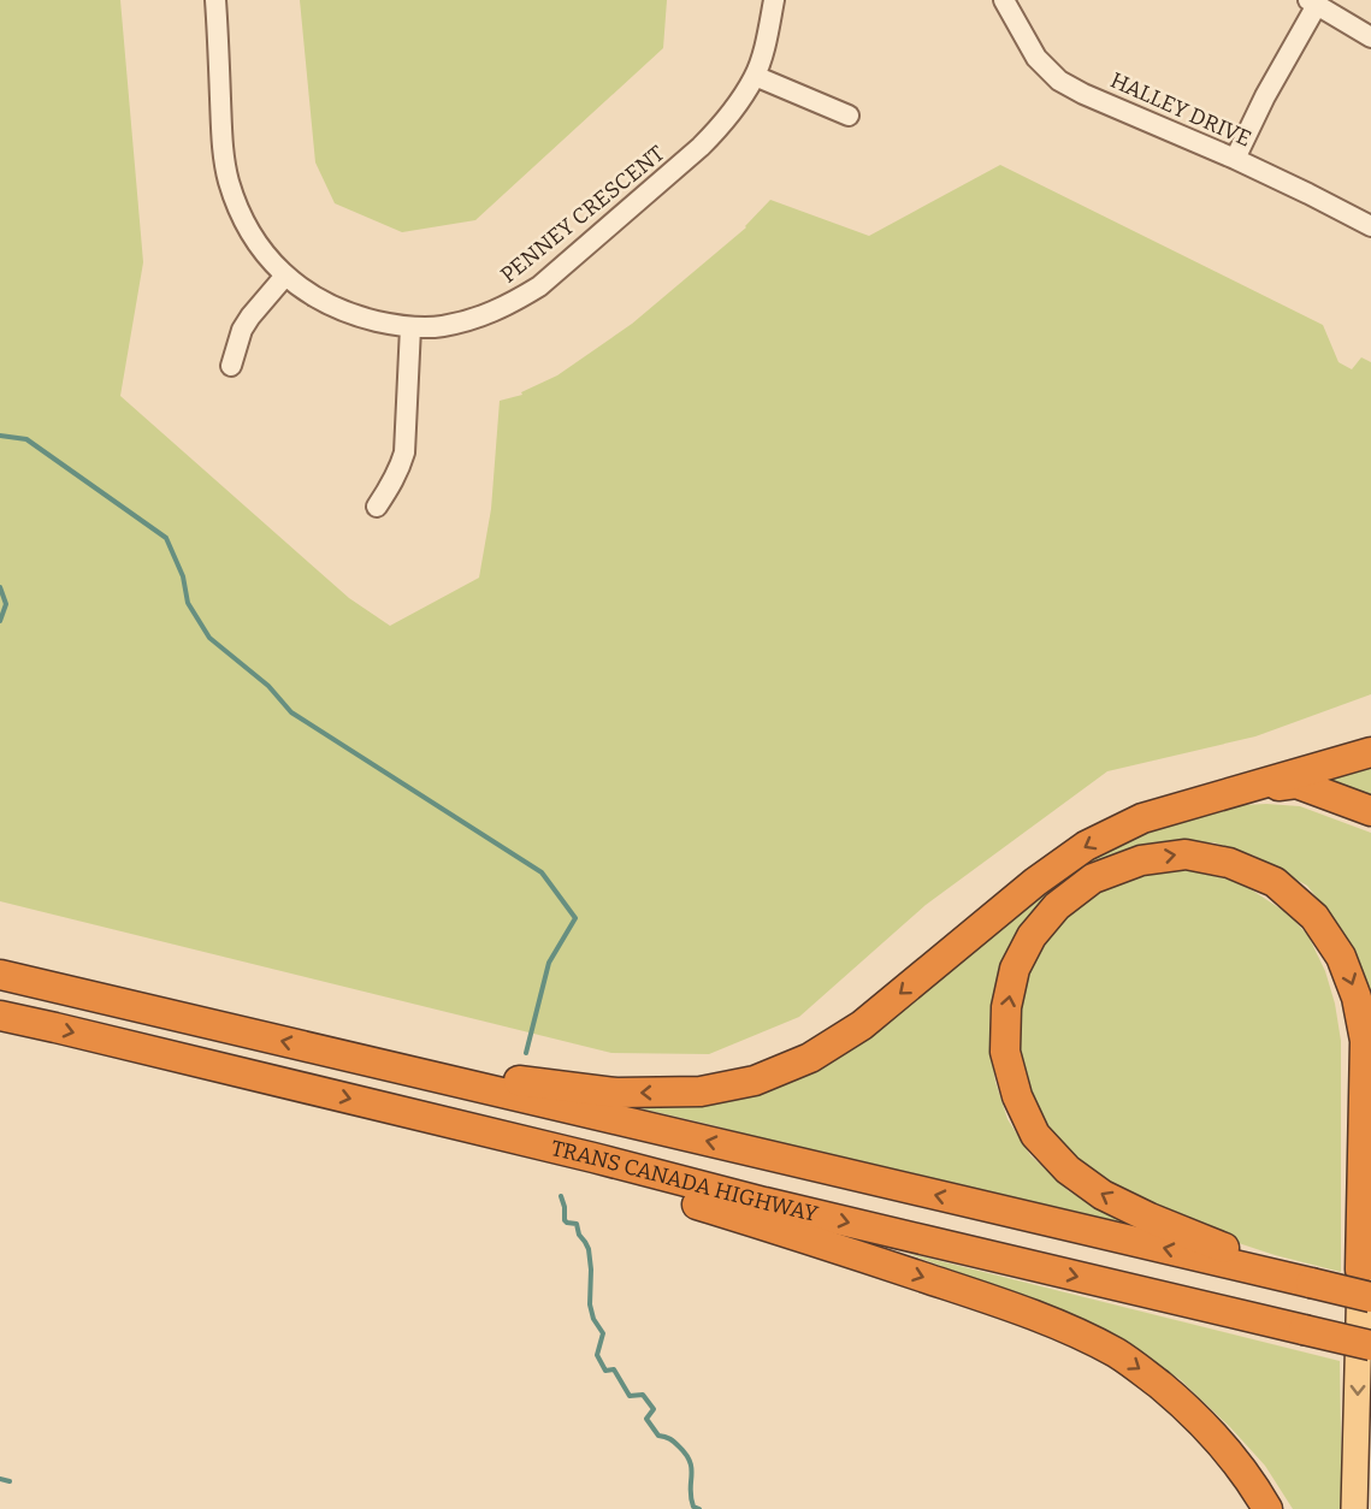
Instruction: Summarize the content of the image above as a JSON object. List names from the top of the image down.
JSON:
{
  "streets": {
    "highway": ["TRANS CANADA HIGHWAY"],
    "street": ["HALLEY DRIVE", "PENNEY CRESCENT"]
  }
}
